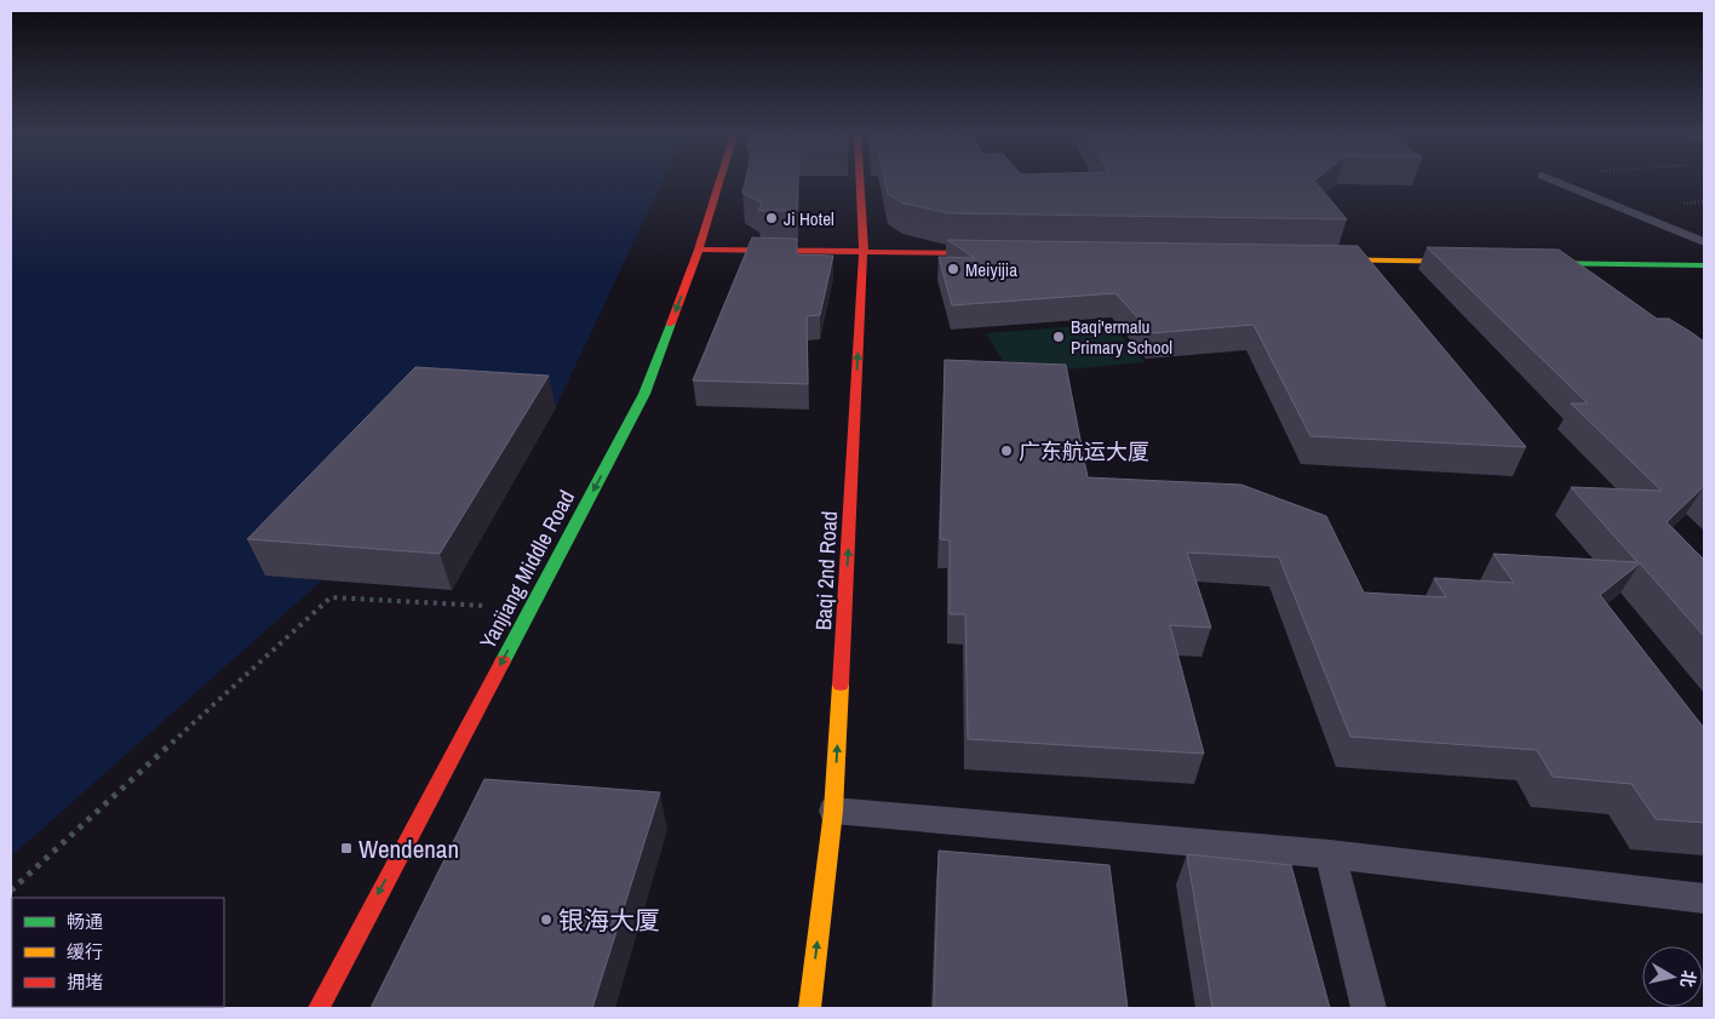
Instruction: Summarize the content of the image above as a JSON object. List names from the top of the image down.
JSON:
{
  "streets": {
    "main road": ["Yanjiang Middle Road", "Baqi 2nd Road"]
  },
  "one_way": ["Yanjiang Middle Road", "Baqi 2nd Road"],
  "places": {
    "other": [
      "Ji Hotel",
      "Meiyijia",
      "Baqi'ermalu Primary School",
      "广东航运大厦",
      "银海大厦"
    ],
    "transit": ["Wendenan"]
  },
  "legend": ["畅通", "缓行", "拥堵"],
  "north": "right"
}
